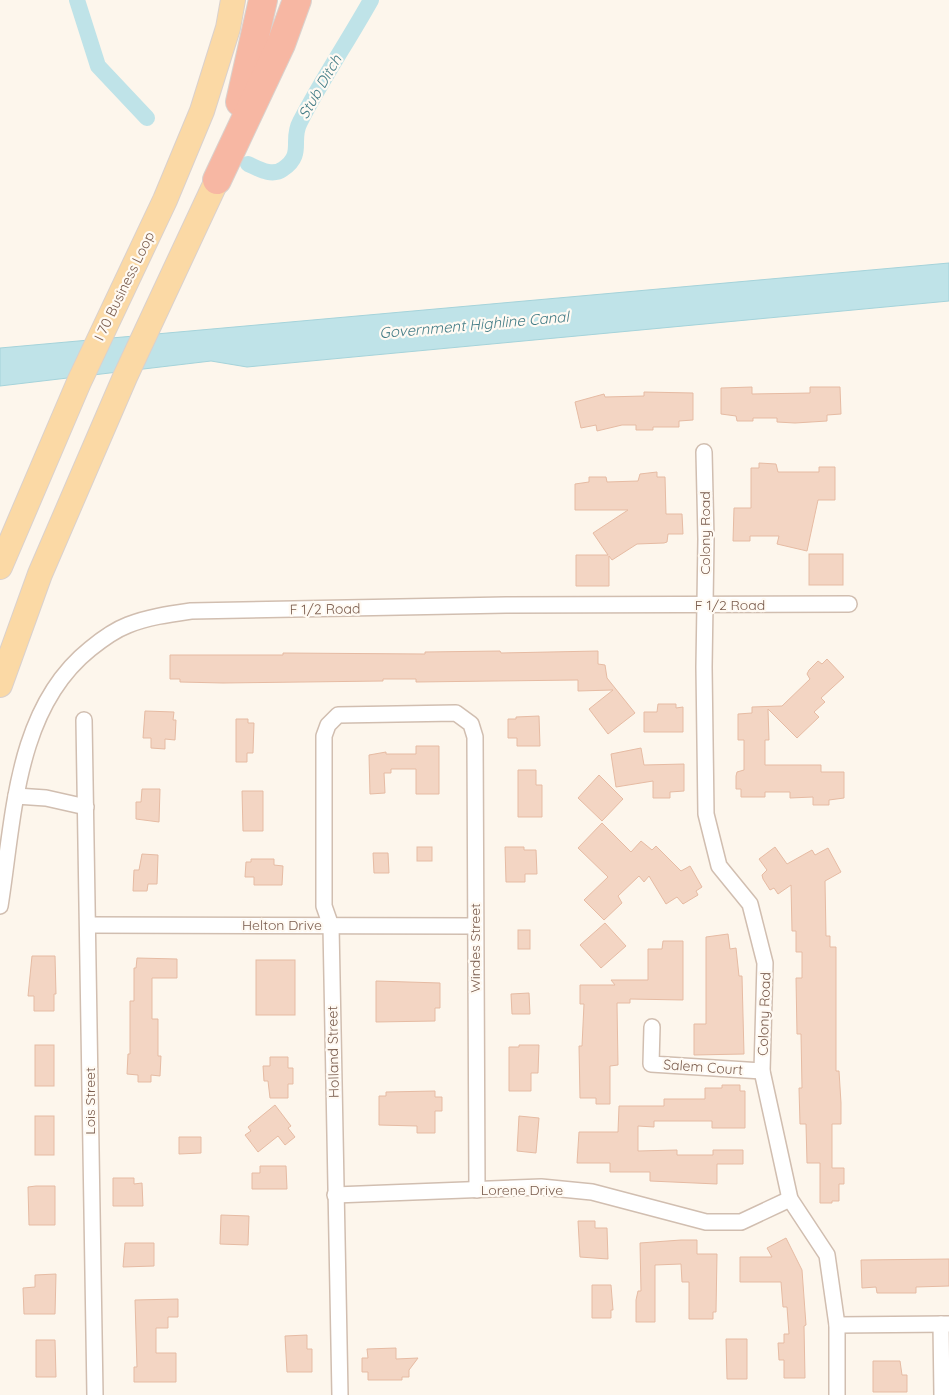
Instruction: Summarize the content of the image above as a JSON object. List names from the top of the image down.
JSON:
{
  "streets": {
    "main road": ["I 70 Business Loop"],
    "street": [
      "Colony Road",
      "F 1/2 Road",
      "Helton Drive",
      "Windes Street",
      "Holland Street",
      "Salem Court",
      "Lois Street",
      "Lorene Drive"
    ]
  },
  "crossings": [
    ["Colony Road", "F 1/2 Road"],
    ["Colony Road", "Salem Court"],
    ["Colony Road", "Lorene Drive"],
    ["Helton Drive", "Windes Street"],
    ["Helton Drive", "Holland Street"],
    ["Helton Drive", "Lois Street"],
    ["Windes Street", "Holland Street"],
    ["Windes Street", "Lorene Drive"],
    ["Holland Street", "Lorene Drive"]
  ],
  "water": ["Stub Ditch", "Government Highline Canal"]
}
